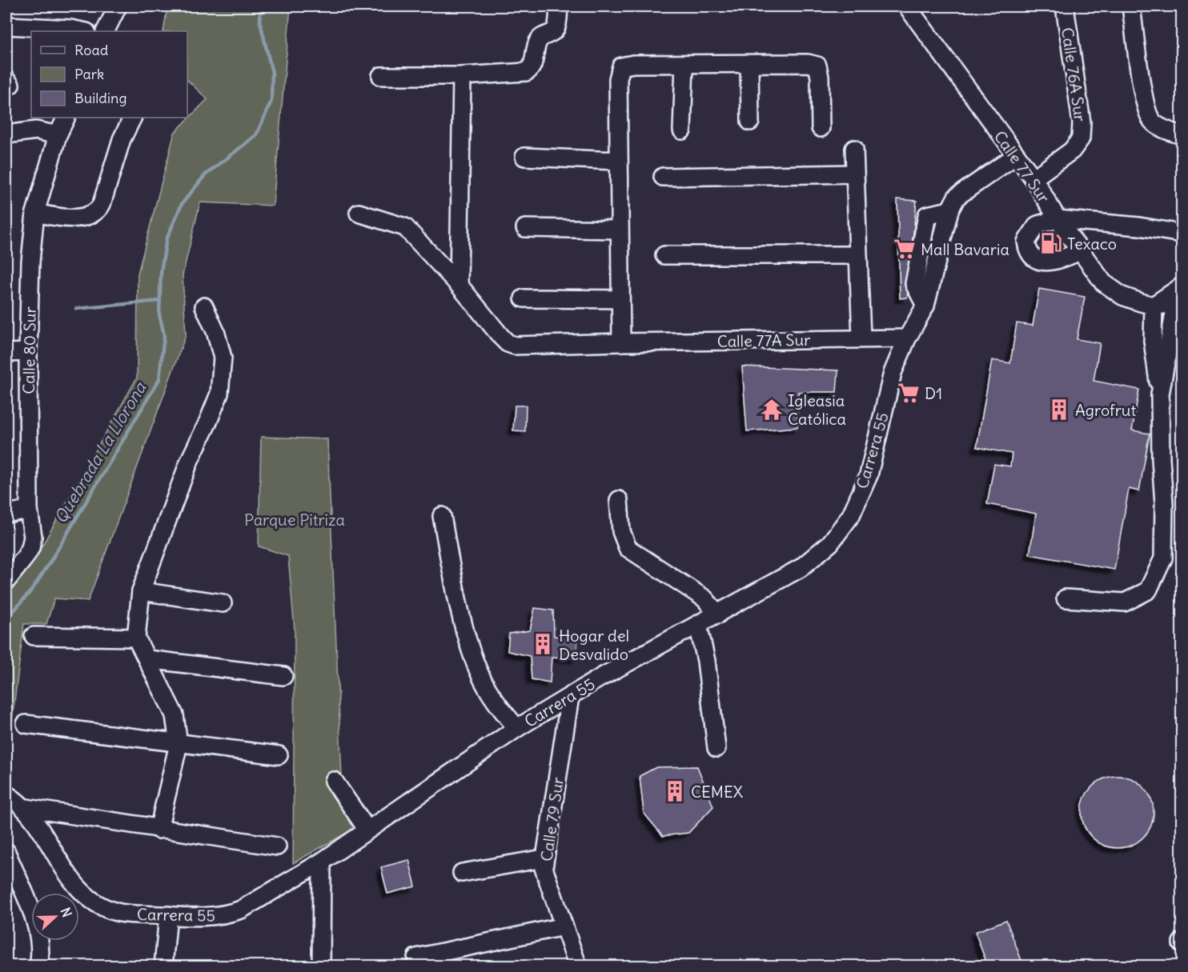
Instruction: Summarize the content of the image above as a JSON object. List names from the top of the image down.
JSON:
{
  "streets": {
    "street": [
      "Calle 76A Sur",
      "Calle 77 Sur",
      "Calle 77A Sur",
      "Calle 80 Sur",
      "Carrera 55",
      "Calle 79 Sur"
    ]
  },
  "crossings": [
    ["Calle 76A Sur", "Calle 77 Sur"],
    ["Calle 77 Sur", "Carrera 55"],
    ["Calle 77A Sur", "Carrera 55"],
    ["Carrera 55", "Calle 79 Sur"]
  ],
  "water": ["Quebrada La Llorona"],
  "parks": ["Parque Pitriza"],
  "places": {
    "fuel station": ["Texaco"],
    "supermarket": ["Mall Bavaria", "D1"],
    "temple": ["Igleasia Católica"],
    "building": ["Agrofrut", "Hogar del Desvalido", "CEMEX"]
  },
  "legend": ["Road", "Park", "Building"],
  "north": "right"
}
